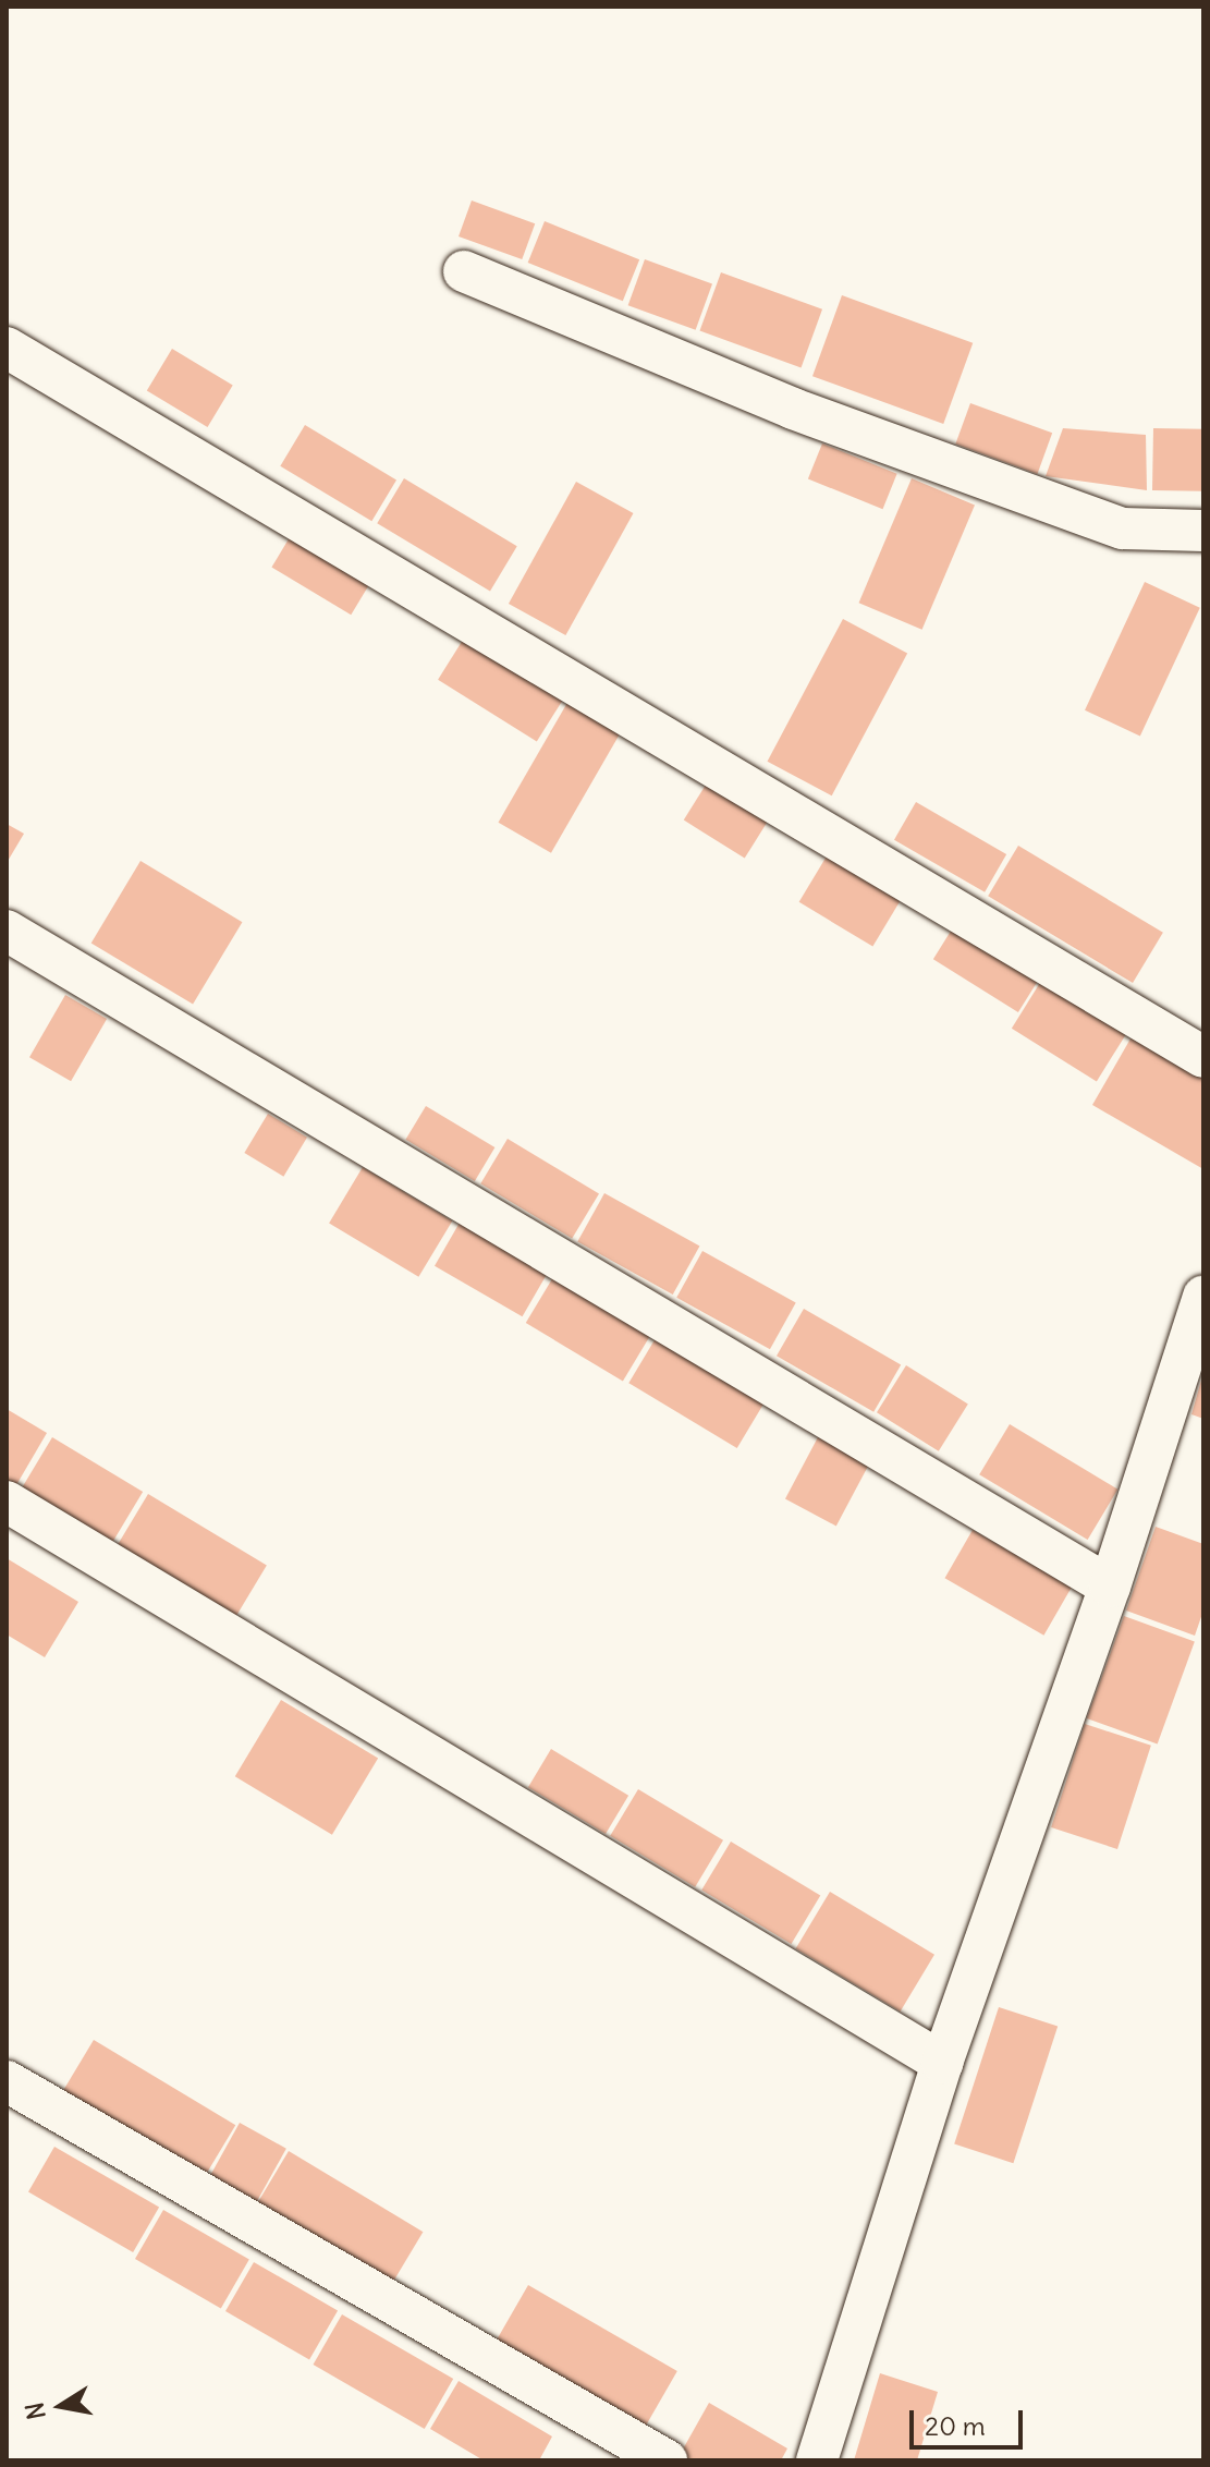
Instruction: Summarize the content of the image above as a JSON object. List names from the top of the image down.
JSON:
{
  "scale_bar": "20 m",
  "north": "left"
}
